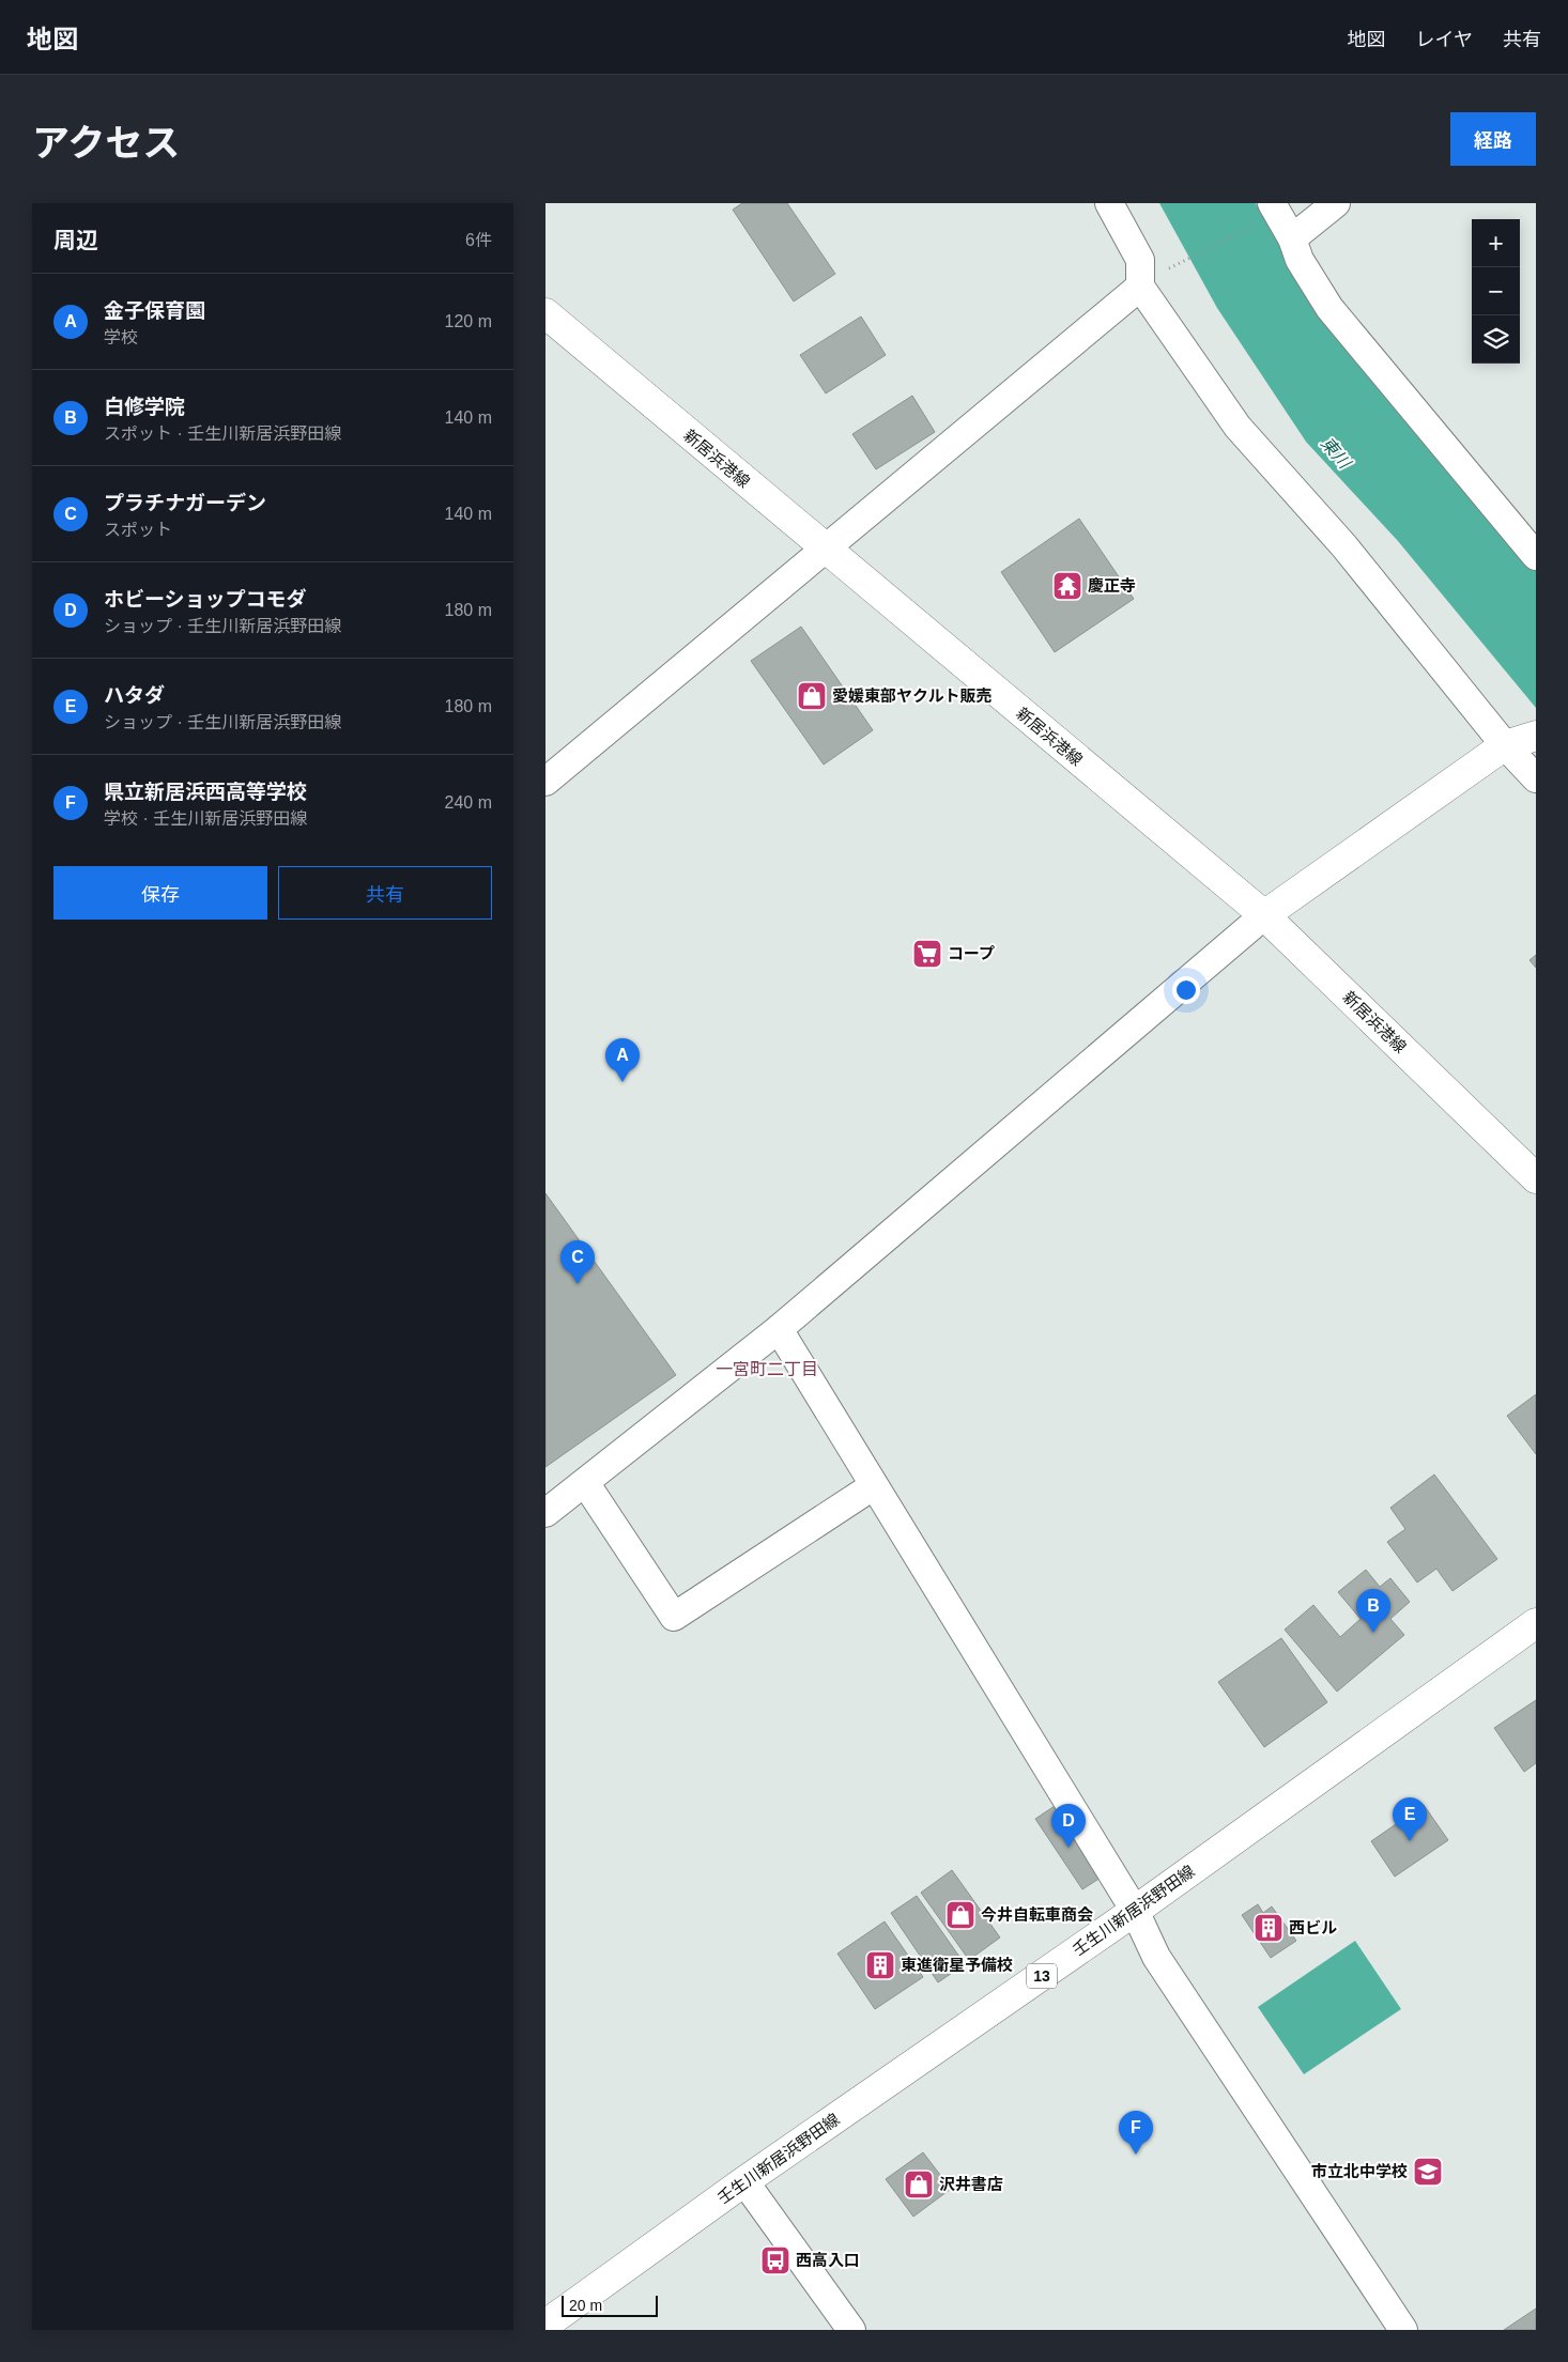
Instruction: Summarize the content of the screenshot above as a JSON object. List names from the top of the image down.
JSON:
{
  "streets": {
    "main road": ["新居浜港線", "壬生川新居浜野田線", "13"]
  },
  "districts": ["一宮町二丁目"],
  "water": ["東川"],
  "places": {
    "temple": ["慶正寺"],
    "shop": ["愛媛東部ヤクルト販売", "今井自転車商会", "沢井書店"],
    "supermarket": ["コープ"],
    "building": ["西ビル", "東進衛星予備校"],
    "school or university": ["市立北中学校"],
    "bus stop": ["西高入口"]
  },
  "scale_bar": "20 m",
  "page": {
    "header": "地図",
    "nav": ["地図", "レイヤ", "共有"],
    "title": "アクセス",
    "buttons": [
      "経路",
      ["保存", "共有"]
    ],
    "heading": ["周辺", "6件"],
    "map_buttons": ["+", "−"],
    "list": [
      {
        "mark": "A",
        "name": "金子保育園",
        "note": "学校",
        "value": "120 m"
      },
      {
        "mark": "B",
        "name": "白修学院",
        "note": "スポット · 壬生川新居浜野田線",
        "value": "140 m"
      },
      {
        "mark": "C",
        "name": "プラチナガーデン",
        "note": "スポット",
        "value": "140 m"
      },
      {
        "mark": "D",
        "name": "ホビーショップコモダ",
        "note": "ショップ · 壬生川新居浜野田線",
        "value": "180 m"
      },
      {
        "mark": "E",
        "name": "ハタダ",
        "note": "ショップ · 壬生川新居浜野田線",
        "value": "180 m"
      },
      {
        "mark": "F",
        "name": "県立新居浜西高等学校",
        "note": "学校 · 壬生川新居浜野田線",
        "value": "240 m"
      }
    ],
    "pins": [
      "A",
      "C",
      "B",
      "E",
      "D",
      "F"
    ],
    "scale": "20 m"
  }
}
